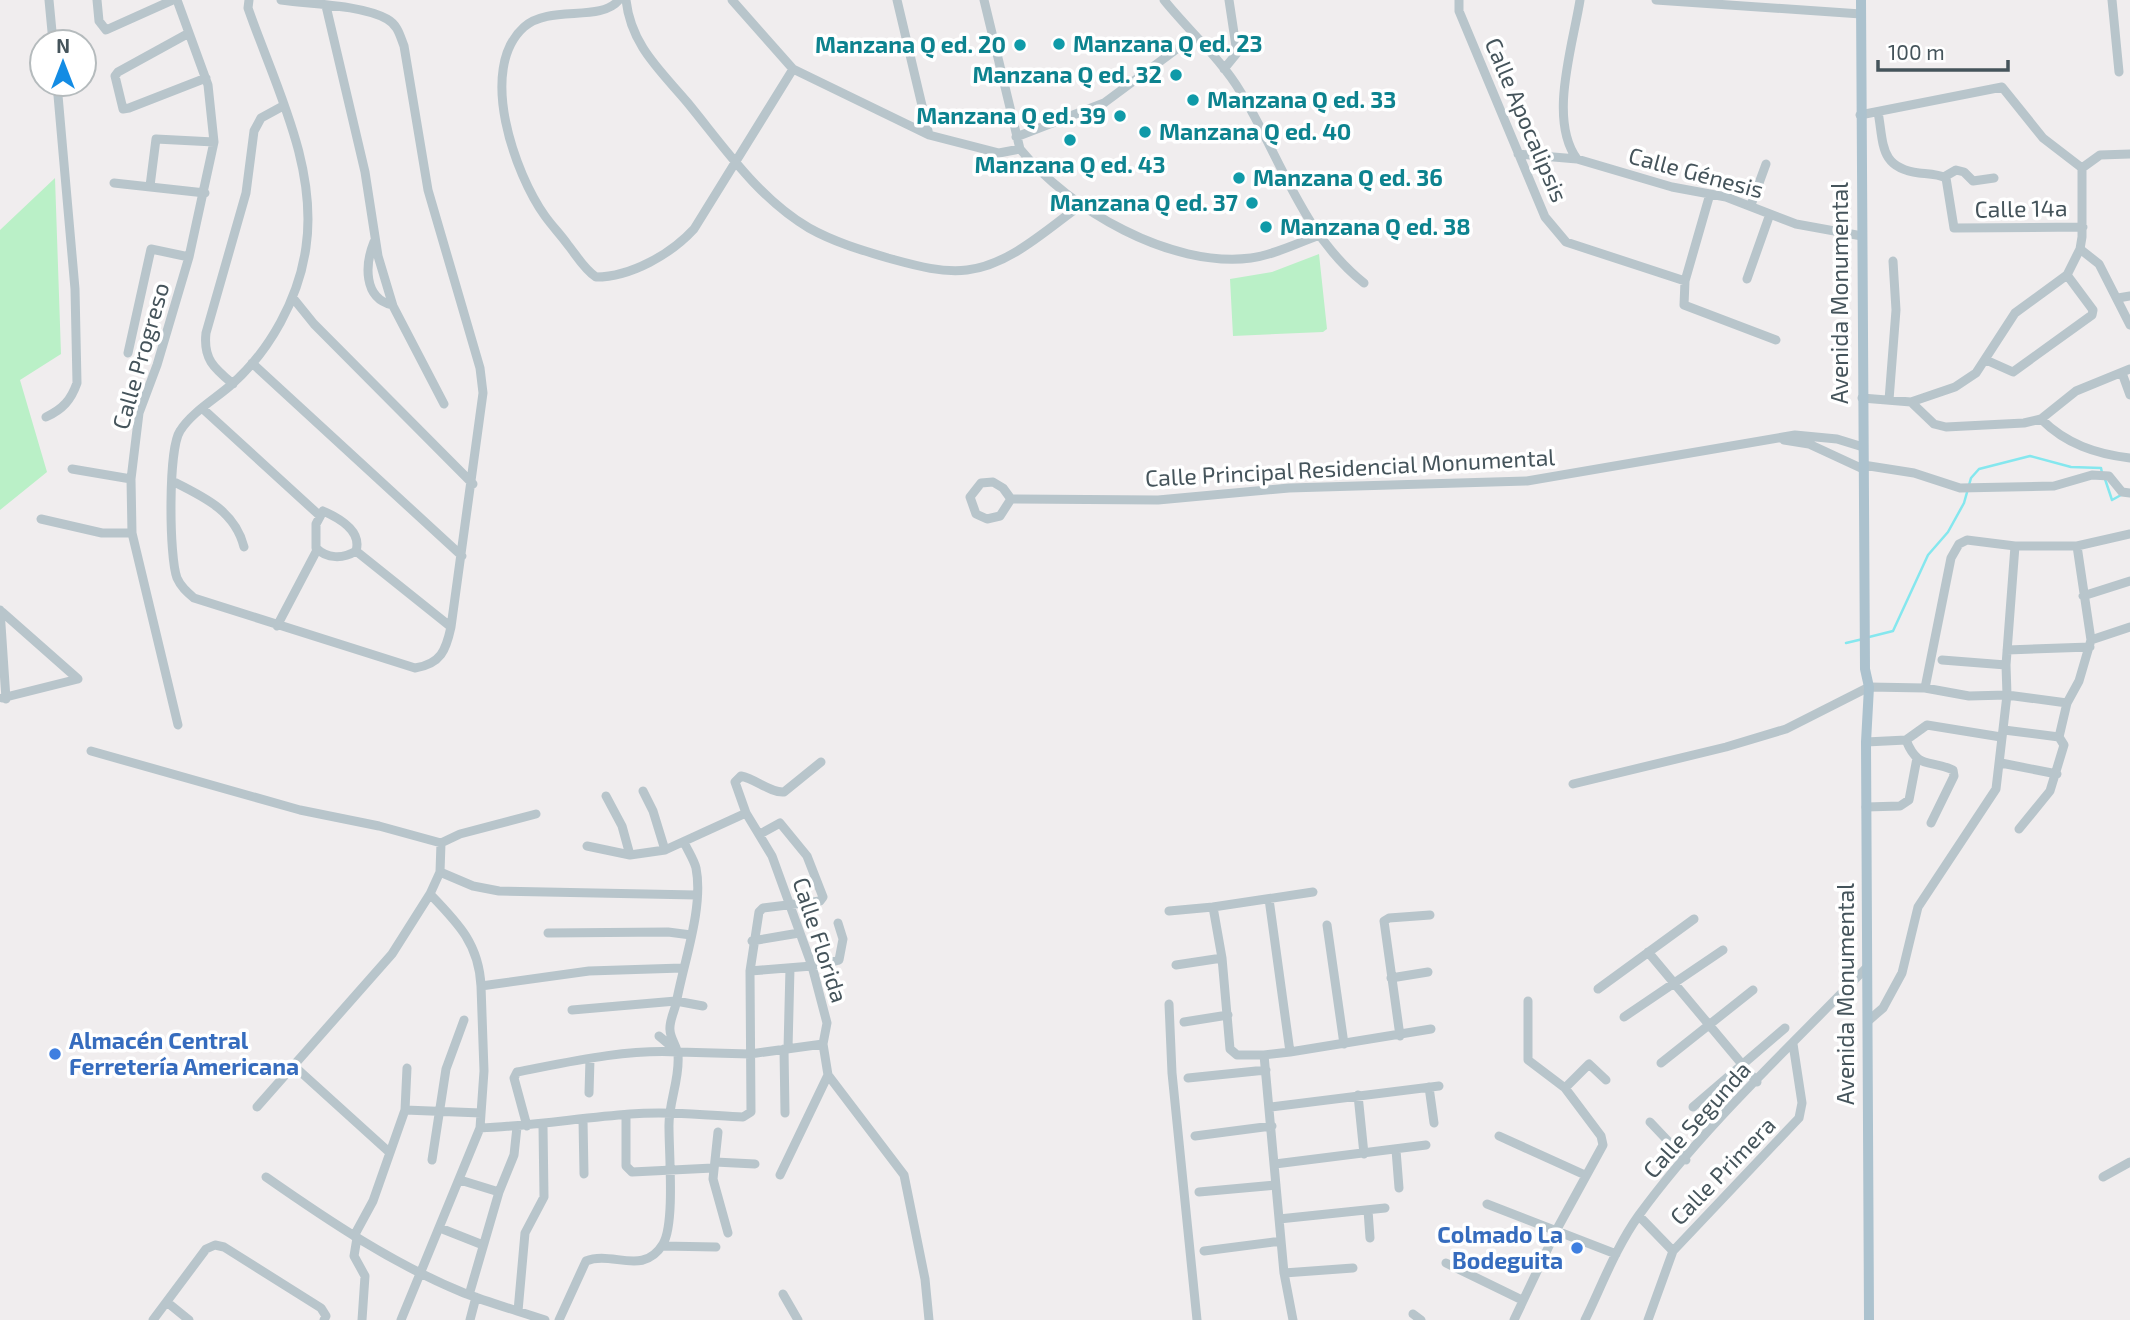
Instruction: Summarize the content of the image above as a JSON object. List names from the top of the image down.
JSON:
{
  "streets": {
    "main road": ["Avenida Monumental"],
    "street": [
      "Calle Apocalipsis",
      "Calle Génesis",
      "Calle 14a",
      "Calle Progreso",
      "Calle Principal Residencial Monumental",
      "Calle Florida",
      "Calle Segunda",
      "Calle Primera"
    ]
  },
  "crossings": [
    ["Calle Apocalipsis", "Calle Génesis"],
    ["Calle Génesis", "Avenida Monumental"],
    ["Avenida Monumental", "Calle Principal Residencial Monumental"],
    ["Avenida Monumental", "Calle Segunda"],
    ["Calle Segunda", "Calle Primera"]
  ],
  "places": [
    "Manzana Q ed. 23",
    "Manzana Q ed. 20",
    "Manzana Q ed. 32",
    "Manzana Q ed. 33",
    "Manzana Q ed. 39",
    "Manzana Q ed. 40",
    "Manzana Q ed. 43",
    "Manzana Q ed. 36",
    "Manzana Q ed. 37",
    "Manzana Q ed. 38",
    "Almacén Central Ferretería Americana",
    "Colmado La Bodeguita"
  ],
  "scale_bar": "100 m",
  "north": "top"
}
